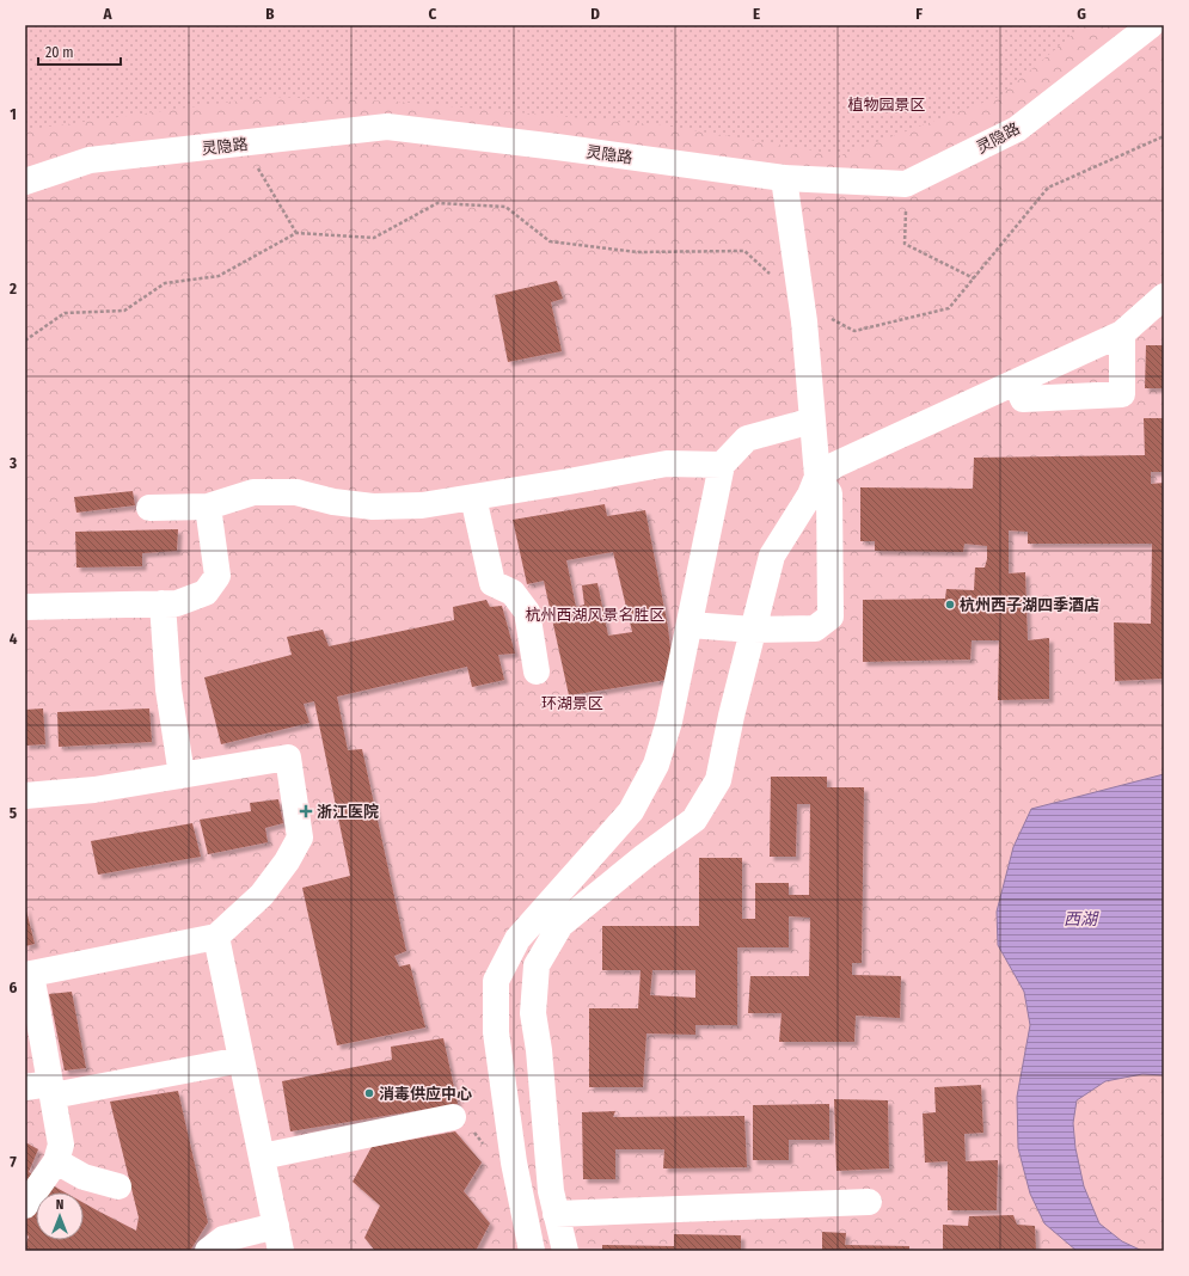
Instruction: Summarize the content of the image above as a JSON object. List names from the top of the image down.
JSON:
{
  "streets": {
    "street": ["灵隐路"]
  },
  "water": ["西湖"],
  "parks": ["植物园景区", "杭州西湖风景名胜区", "环湖景区"],
  "places": {
    "other": ["杭州西子湖四季酒店", "消毒供应中心"],
    "health": ["浙江医院"]
  },
  "scale_bar": "20 m",
  "north": "top",
  "grid": {
    "columns": [
      "A",
      "B",
      "C",
      "D",
      "E",
      "F",
      "G"
    ],
    "rows": [
      "1",
      "2",
      "3",
      "4",
      "5",
      "6",
      "7"
    ]
  }
}
